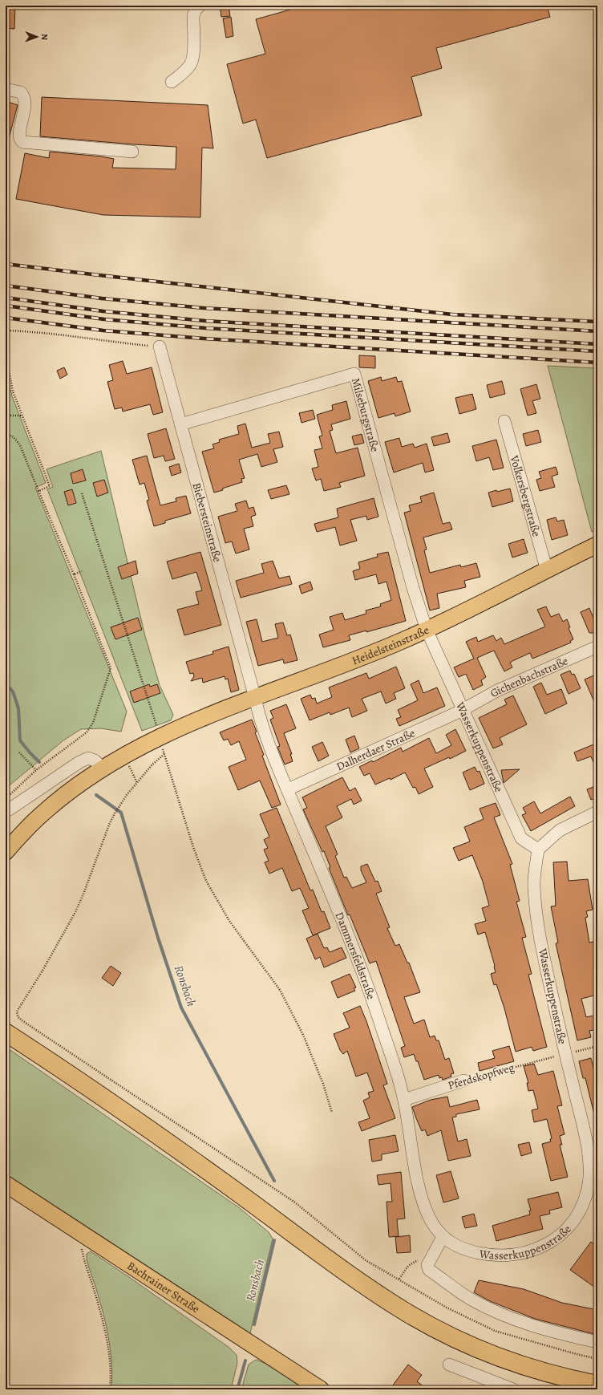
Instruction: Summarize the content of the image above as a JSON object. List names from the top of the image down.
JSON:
{
  "streets": {
    "main road": ["Heidelsteinstraße", "Bachrainer Straße"],
    "street": [
      "Milseburgstraße",
      "Volkersbergstraße",
      "Biebersteinstraße",
      "Gichenbachstraße",
      "Wasserkuppenstraße",
      "Dalherdaer Straße",
      "Dammersfeldstraße",
      "Pferdskopfweg"
    ]
  },
  "crossings": [
    ["Milseburgstraße", "Biebersteinstraße"],
    ["Milseburgstraße", "Heidelsteinstraße"],
    ["Milseburgstraße", "Wasserkuppenstraße"],
    ["Volkersbergstraße", "Heidelsteinstraße"],
    ["Biebersteinstraße", "Heidelsteinstraße"],
    ["Biebersteinstraße", "Dammersfeldstraße"],
    ["Heidelsteinstraße", "Wasserkuppenstraße"],
    ["Heidelsteinstraße", "Dammersfeldstraße"],
    ["Gichenbachstraße", "Wasserkuppenstraße"],
    ["Gichenbachstraße", "Dalherdaer Straße"],
    ["Wasserkuppenstraße", "Dalherdaer Straße"],
    ["Wasserkuppenstraße", "Dammersfeldstraße"],
    ["Dalherdaer Straße", "Dammersfeldstraße"],
    ["Dammersfeldstraße", "Pferdskopfweg"]
  ],
  "water": ["Ronsbach"],
  "north": "right"
}
